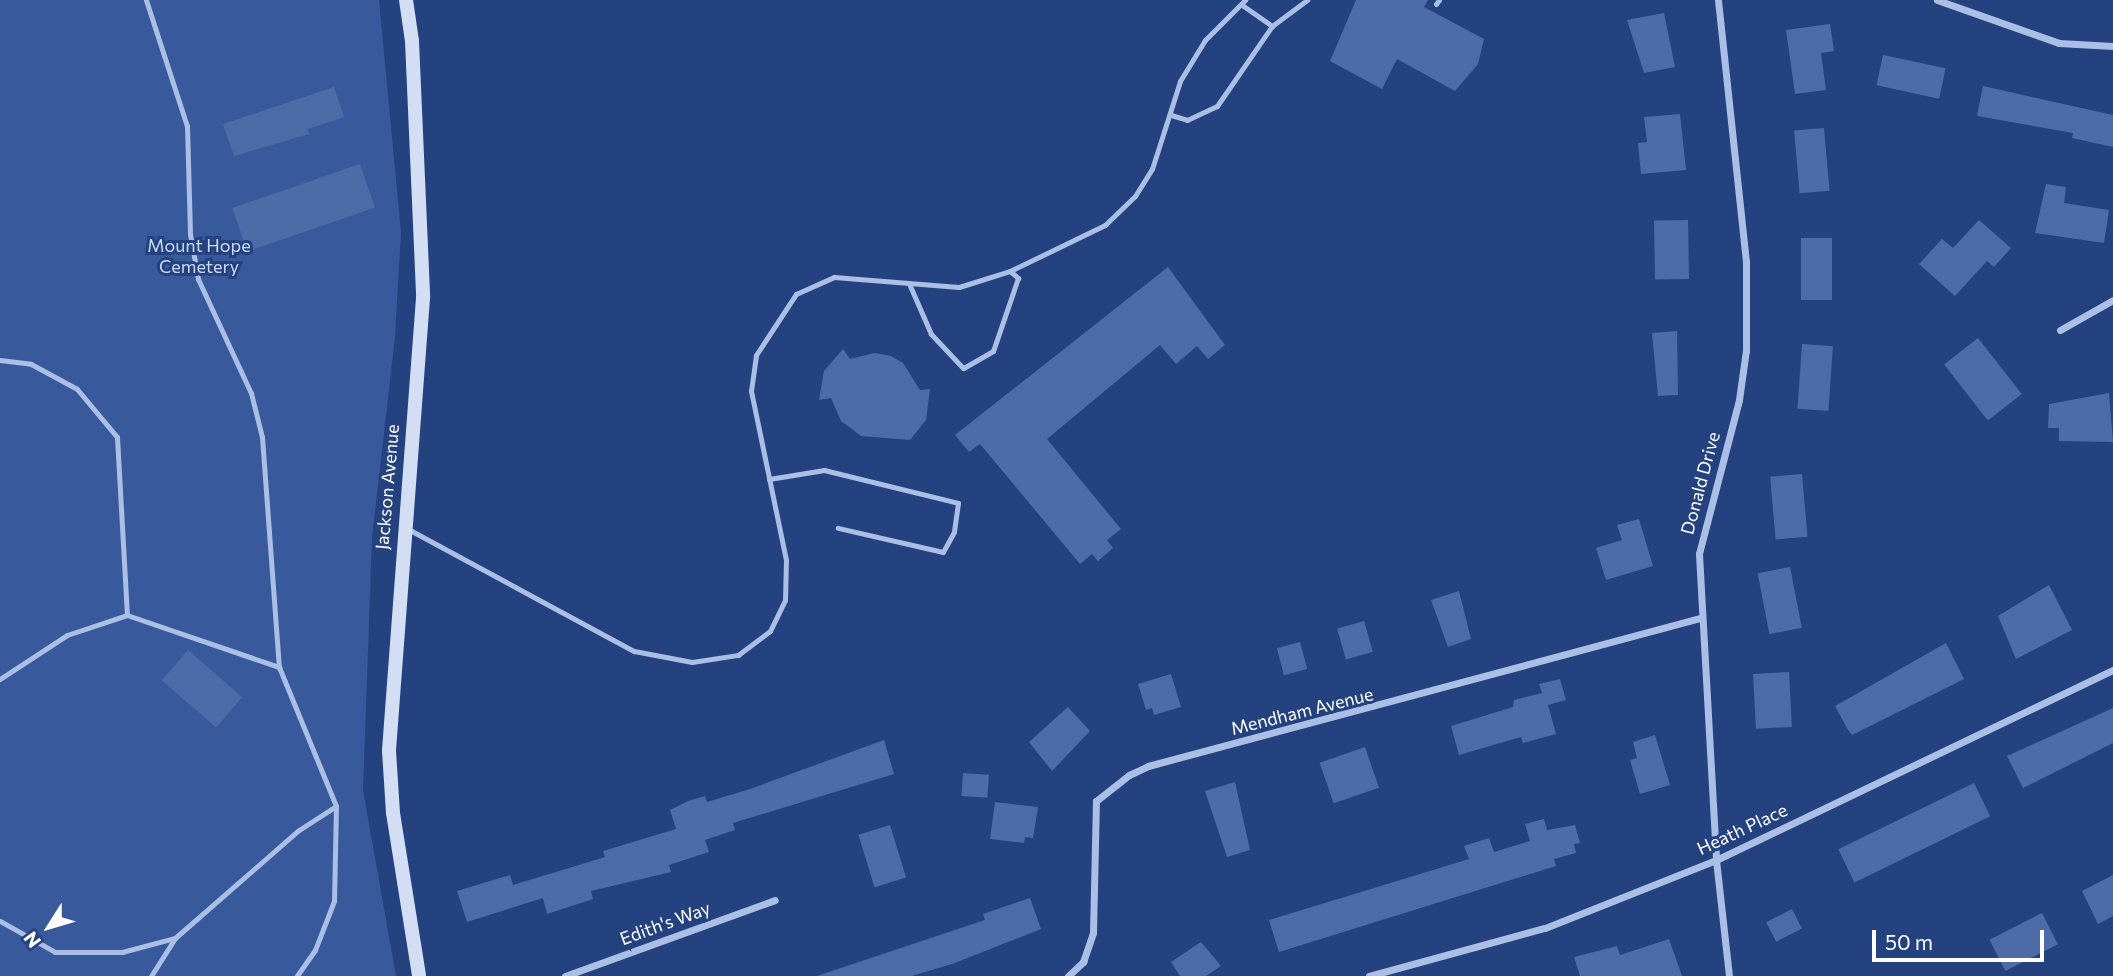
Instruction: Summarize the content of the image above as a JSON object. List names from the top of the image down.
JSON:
{
  "streets": {
    "main road": ["Jackson Avenue"],
    "street": [
      "Donald Drive",
      "Mendham Avenue",
      "Heath Place",
      "Edith's Way"
    ]
  },
  "crossings": [
    ["Donald Drive", "Mendham Avenue"],
    ["Donald Drive", "Heath Place"]
  ],
  "parks": ["Mount Hope Cemetery"],
  "scale_bar": "50 m",
  "north": "bottom left"
}
